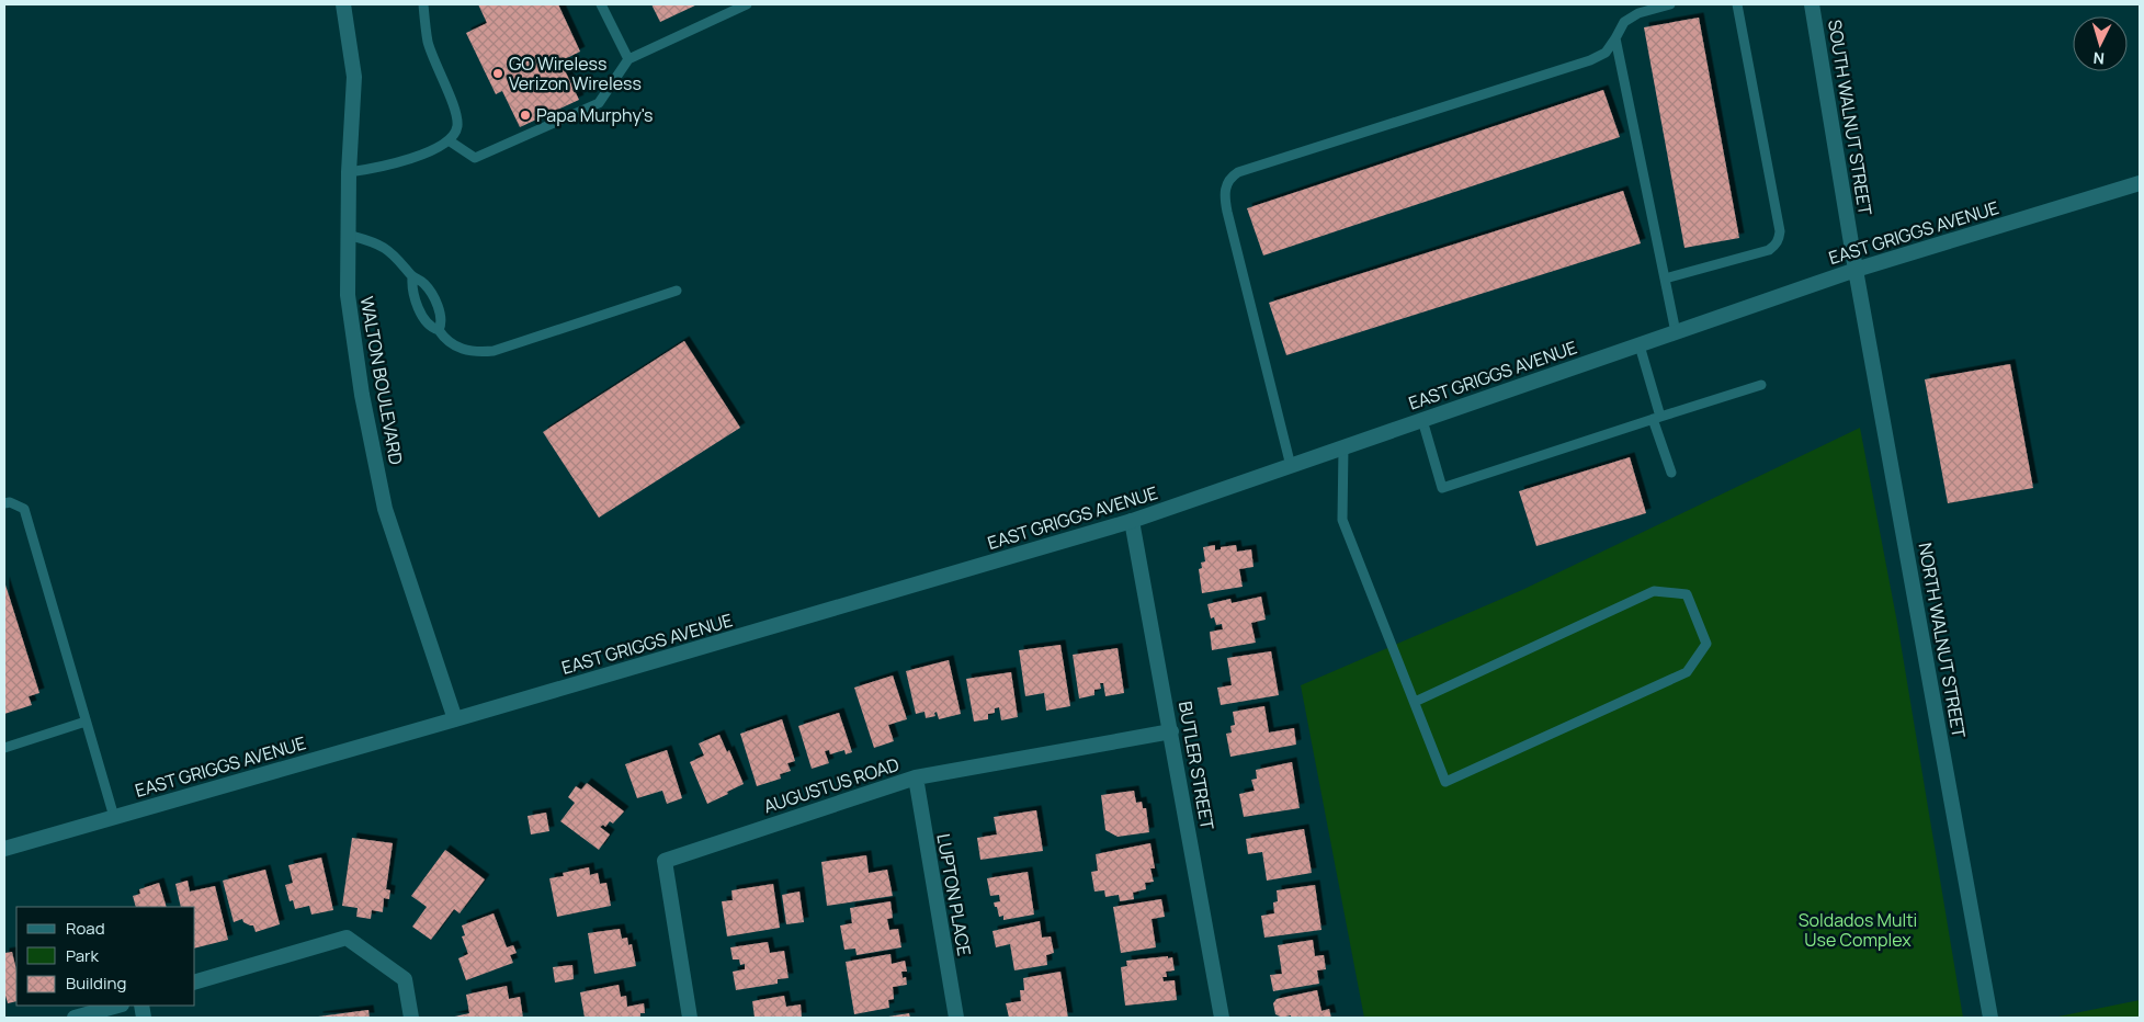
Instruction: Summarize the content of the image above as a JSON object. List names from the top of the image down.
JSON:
{
  "streets": {
    "street": [
      "SOUTH WALNUT STREET",
      "EAST GRIGGS AVENUE",
      "WALTON BOULEVARD",
      "NORTH WALNUT STREET",
      "BUTLER STREET",
      "AUGUSTUS ROAD",
      "LUPTON PLACE"
    ]
  },
  "crossings": [
    ["SOUTH WALNUT STREET", "EAST GRIGGS AVENUE"],
    ["SOUTH WALNUT STREET", "NORTH WALNUT STREET"],
    ["EAST GRIGGS AVENUE", "WALTON BOULEVARD"],
    ["EAST GRIGGS AVENUE", "NORTH WALNUT STREET"],
    ["EAST GRIGGS AVENUE", "BUTLER STREET"],
    ["BUTLER STREET", "AUGUSTUS ROAD"],
    ["AUGUSTUS ROAD", "LUPTON PLACE"]
  ],
  "parks": ["Soldados Multi Use Complex"],
  "places": ["GO Wireless Verizon Wireless", "Papa Murphy's"],
  "legend": ["Road", "Park", "Building"],
  "north": "bottom"
}
